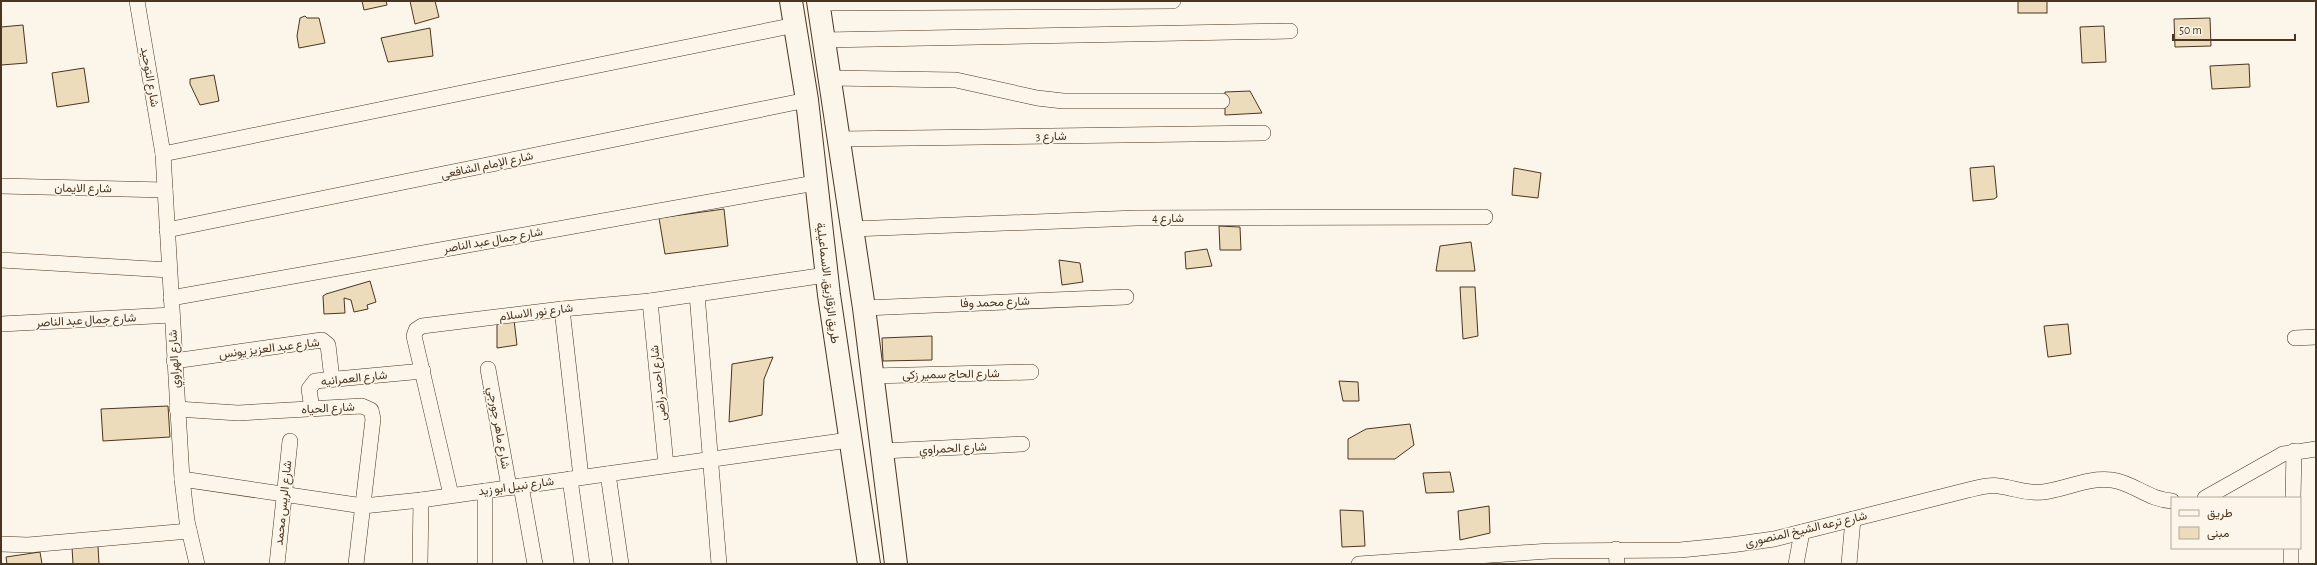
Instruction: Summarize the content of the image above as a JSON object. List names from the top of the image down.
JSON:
{
  "streets": {
    "highway": ["طريق الزقازيق, الاسماعيلية"],
    "street": [
      "شارع التوحيد",
      "شارع 3",
      "شارع الإمام الشافعى",
      "شارع الايمان",
      "شارع 4",
      "شارع جمال عبد الناصر",
      "شارع محمد وفا",
      "شارع نور الاسلام",
      "شارع عبد العزيز يونس",
      "شارع الهراوي",
      "شارع الحاج سمير زكى",
      "شارع العمرانيه",
      "شارع احمد راضى",
      "شارع الحياه",
      "شارع ماهر جورجي",
      "شارع الحمراوي",
      "شارع نبيل ابو زيد",
      "شارع الريس محمد",
      "شارع ترعه الشيخ المنصورى"
    ]
  },
  "crossings": [
    ["شارع التوحيد", "شارع الهراوي"],
    ["شارع الإمام الشافعى", "طريق الزقازيق, الاسماعيلية"],
    ["شارع الإمام الشافعى", "شارع الهراوي"],
    ["شارع الايمان", "شارع الهراوي"],
    ["شارع جمال عبد الناصر", "طريق الزقازيق, الاسماعيلية"],
    ["شارع جمال عبد الناصر", "شارع الهراوي"],
    ["طريق الزقازيق, الاسماعيلية", "شارع نور الاسلام"],
    ["طريق الزقازيق, الاسماعيلية", "شارع نبيل ابو زيد"],
    ["شارع نور الاسلام", "شارع العمرانيه"],
    ["شارع نور الاسلام", "شارع احمد راضى"],
    ["شارع نور الاسلام", "شارع نبيل ابو زيد"],
    ["شارع عبد العزيز يونس", "شارع الهراوي"],
    ["شارع عبد العزيز يونس", "شارع العمرانيه"],
    ["شارع الهراوي", "شارع الحياه"],
    ["شارع الهراوي", "شارع نبيل ابو زيد"],
    ["شارع العمرانيه", "شارع الحياه"],
    ["شارع احمد راضى", "شارع نبيل ابو زيد"],
    ["شارع الحياه", "شارع نبيل ابو زيد"],
    ["شارع ماهر جورجي", "شارع نبيل ابو زيد"],
    ["شارع نبيل ابو زيد", "شارع الريس محمد"]
  ],
  "legend": ["طريق", "مبنى"],
  "scale_bar": "50 m"
}
